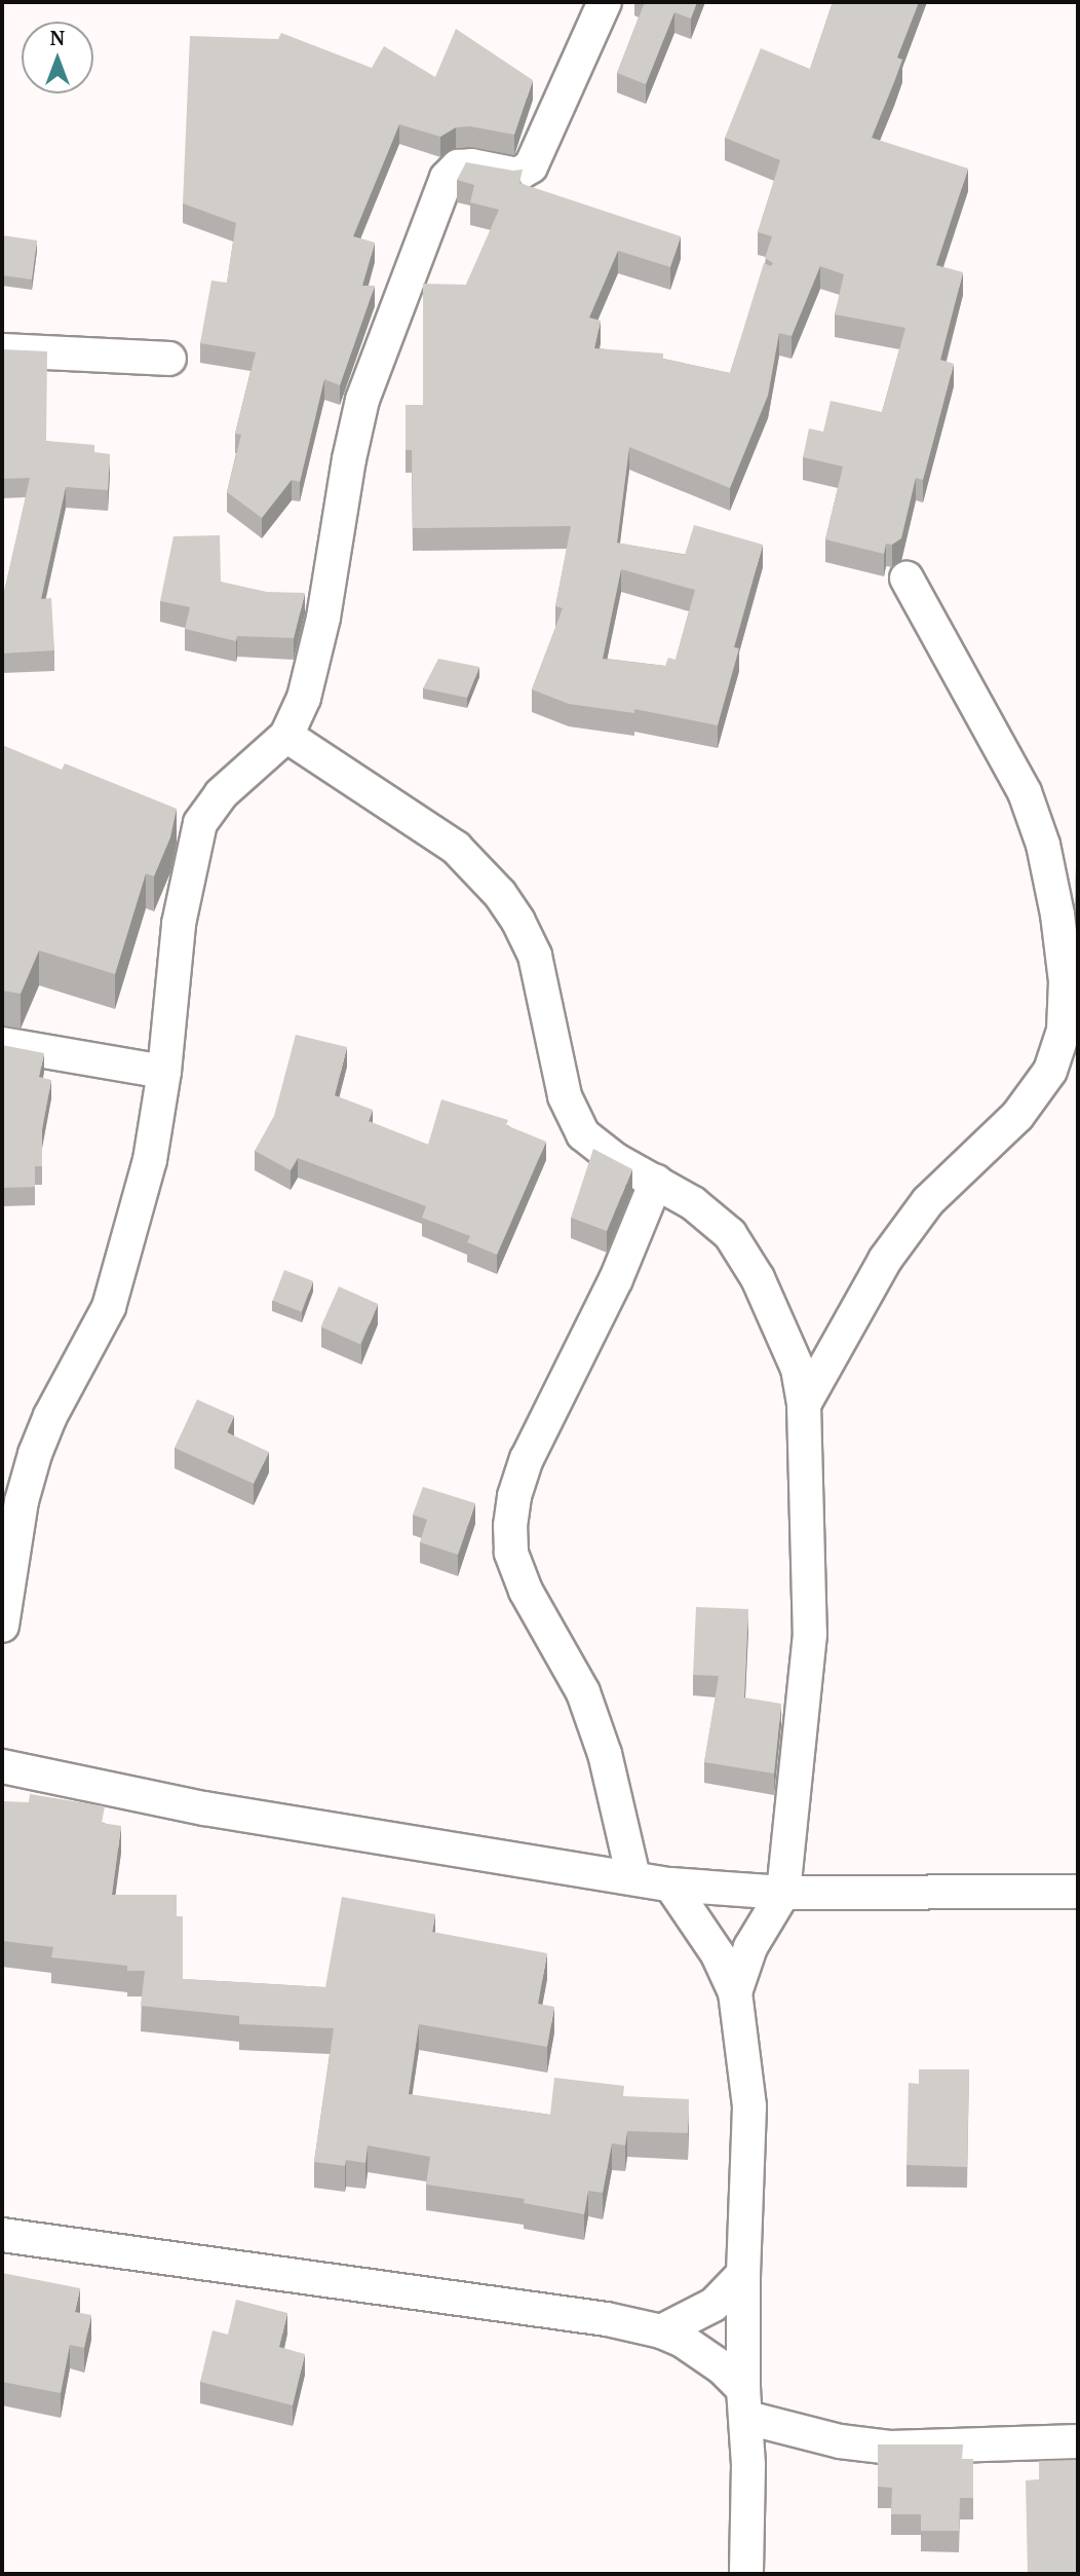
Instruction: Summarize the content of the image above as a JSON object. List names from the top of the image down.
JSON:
{
  "north": "top"
}
